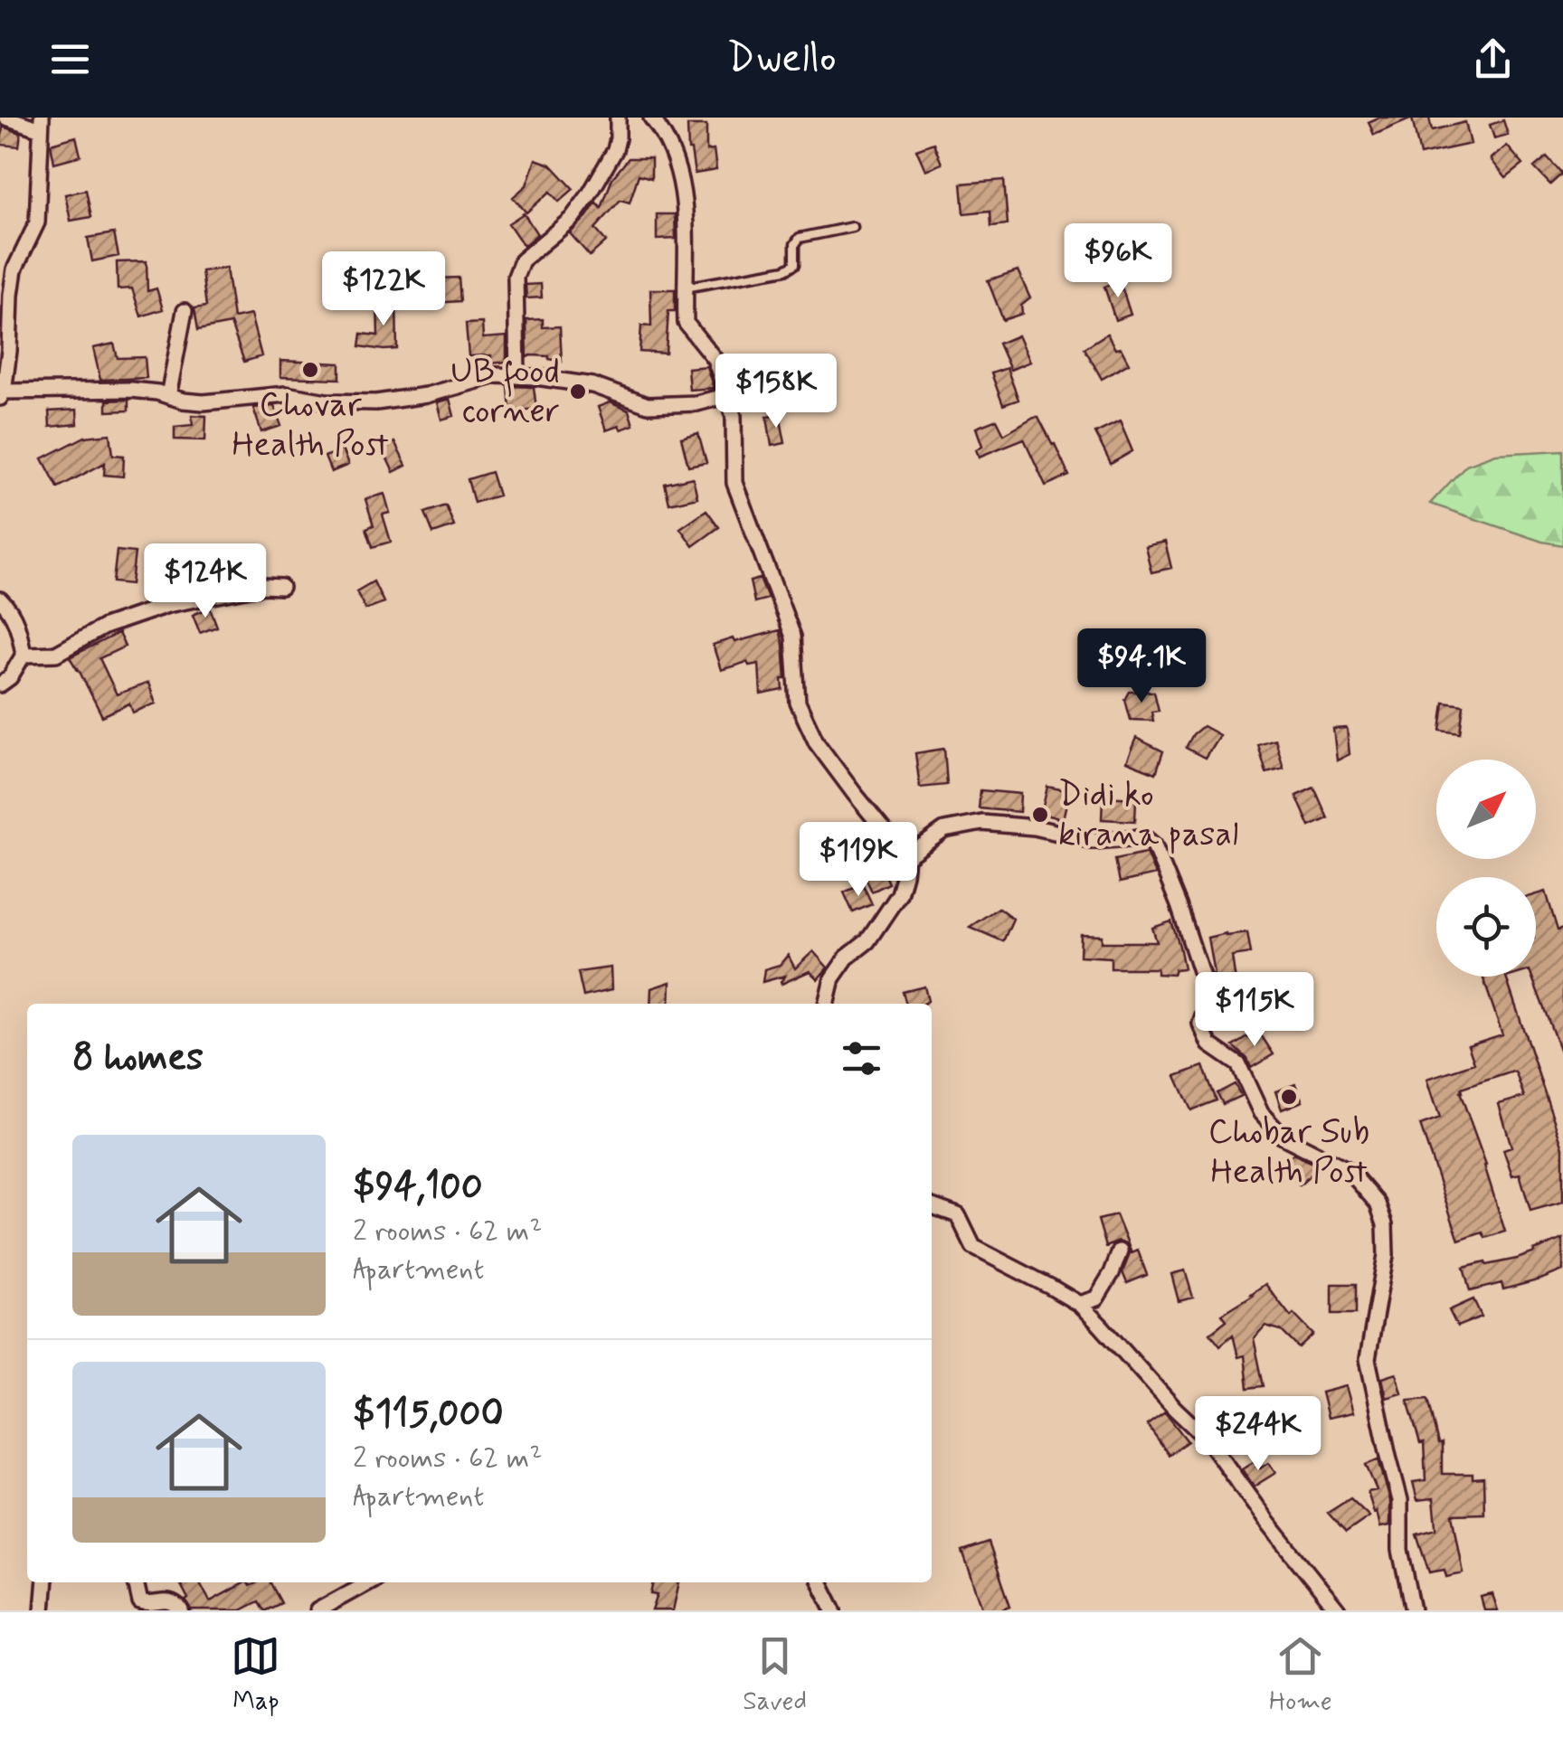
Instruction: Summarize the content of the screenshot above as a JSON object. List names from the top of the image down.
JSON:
{
  "places": [
    "Chovar Health Post",
    "UB food corner",
    "Didi ko kirana pasal",
    "Chobar Sub Health Post"
  ],
  "north": "top right",
  "page": {
    "header": "Dwello",
    "price": [
      "$96K",
      "$122K",
      "$158K",
      "$124K",
      "$94.1K",
      "$119K",
      "$115K",
      "$244K"
    ],
    "heading": "8 homes",
    "list": [
      {
        "name": "$94,100",
        "note": "2 rooms · 62 m² · Apartment"
      },
      {
        "name": "$115,000",
        "note": "2 rooms · 62 m² · Apartment"
      }
    ],
    "tabs": ["Map", "Saved", "Home"]
  }
}
